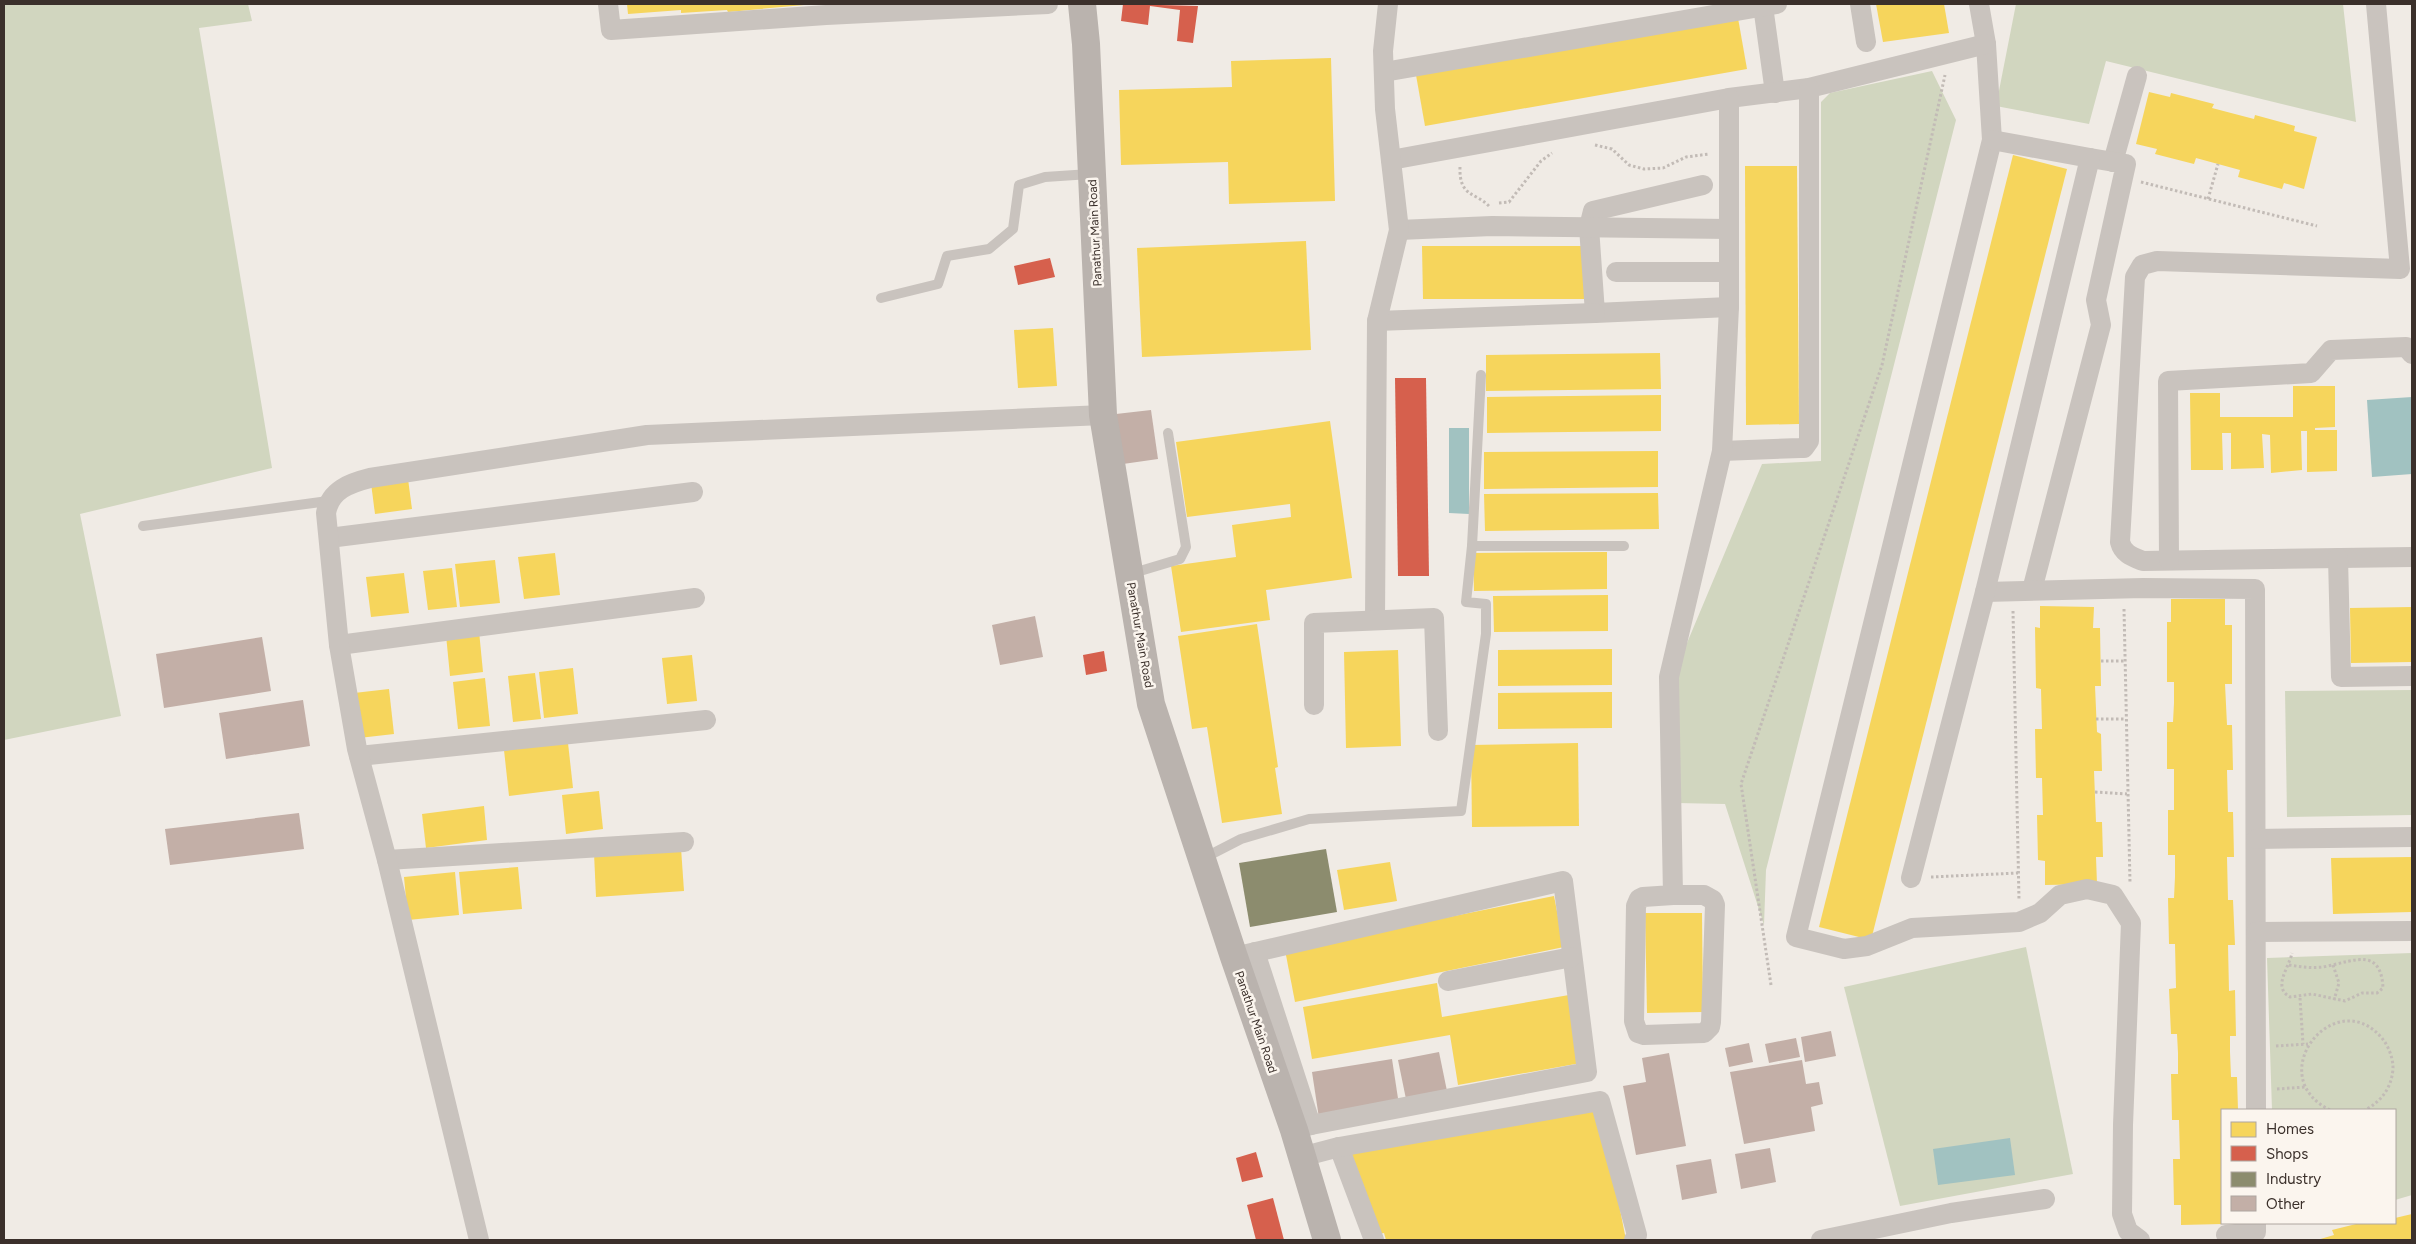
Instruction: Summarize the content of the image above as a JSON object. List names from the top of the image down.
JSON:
{
  "streets": {
    "street": ["Panathur Main Road"]
  },
  "legend": [
    "Homes",
    "Shops",
    "Industry",
    "Other"
  ]
}
